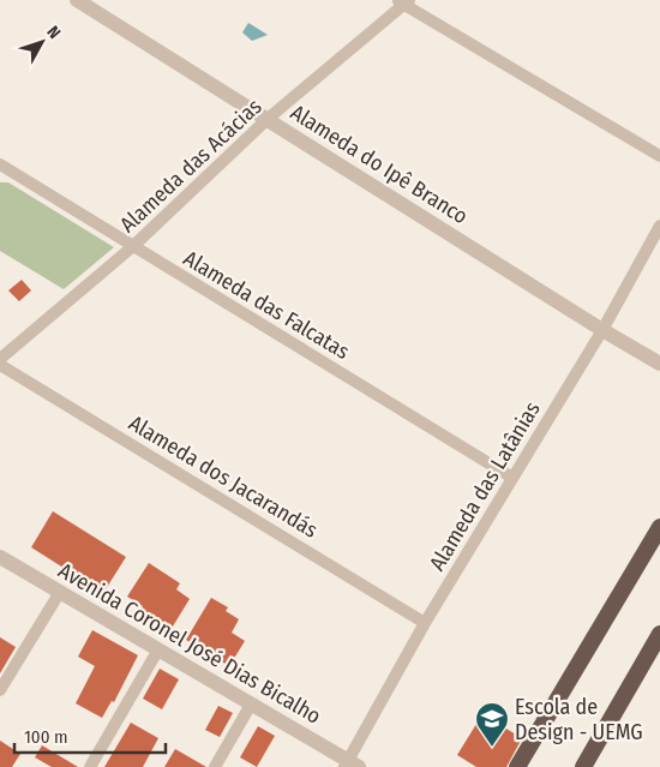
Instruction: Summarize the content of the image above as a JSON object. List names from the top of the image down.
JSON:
{
  "streets": {
    "street": [
      "Alameda do Ipê Branco",
      "Alameda das Acácias",
      "Alameda das Falcatas",
      "Alameda dos Jacarandás",
      "Alameda das Latânias",
      "Avenida Coronel José Dias Bicalho"
    ]
  },
  "crossings": [
    ["Alameda do Ipê Branco", "Alameda das Acácias"],
    ["Alameda do Ipê Branco", "Alameda das Latânias"],
    ["Alameda das Acácias", "Alameda das Falcatas"],
    ["Alameda das Falcatas", "Alameda das Latânias"],
    ["Alameda dos Jacarandás", "Alameda das Latânias"],
    ["Alameda das Latânias", "Avenida Coronel José Dias Bicalho"]
  ],
  "places": {
    "school or university": ["Escola de Design - UEMG"]
  },
  "scale_bar": "100 m",
  "north": "top right"
}
